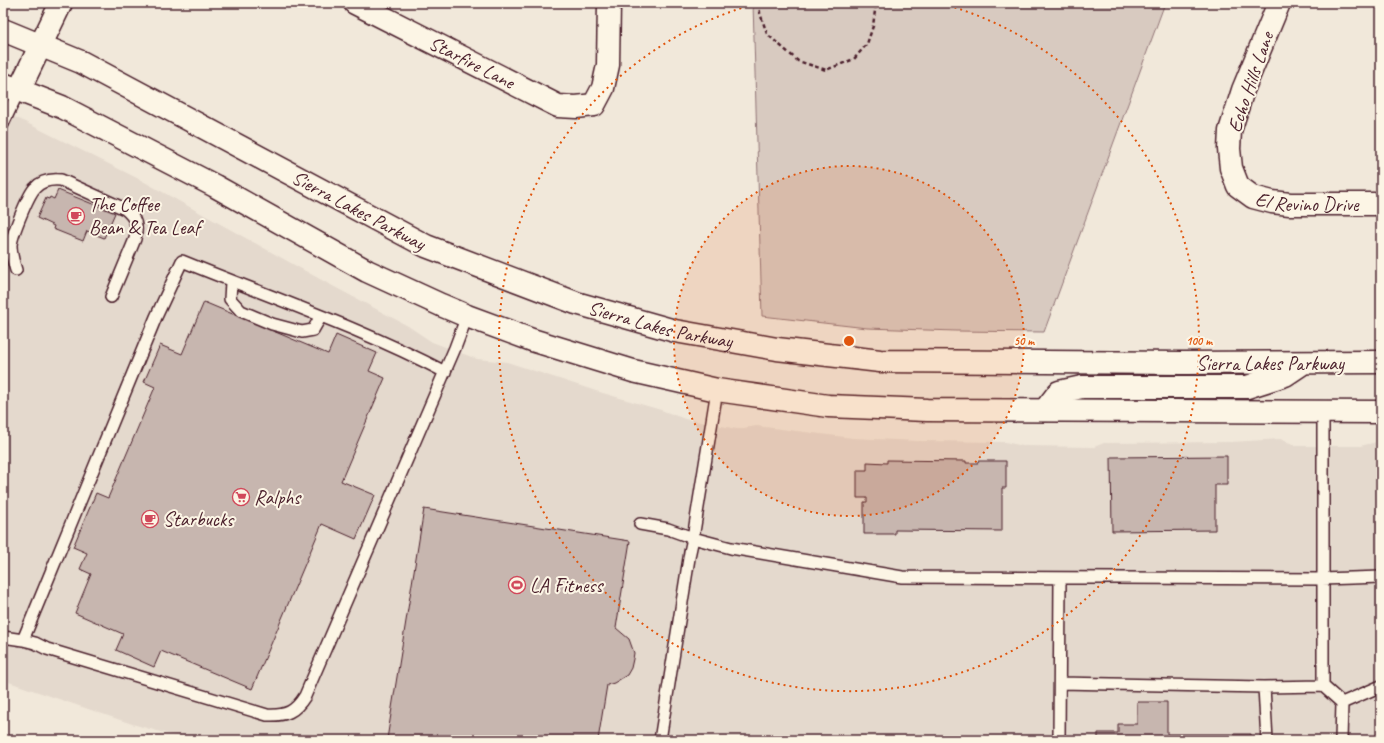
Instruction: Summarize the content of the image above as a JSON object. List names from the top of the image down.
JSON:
{
  "streets": {
    "street": [
      "Starfire Lane",
      "Echo Hills Lane",
      "El Revino Drive",
      "Sierra Lakes Parkway"
    ]
  },
  "crossings": [
    ["Echo Hills Lane", "El Revino Drive"]
  ],
  "places": {
    "cafe": ["The Coffee Bean & Tea Leaf", "Starbucks"],
    "supermarket": ["Ralphs"],
    "sports": ["LA Fitness"]
  },
  "rings": ["50 m", "100 m"]
}
